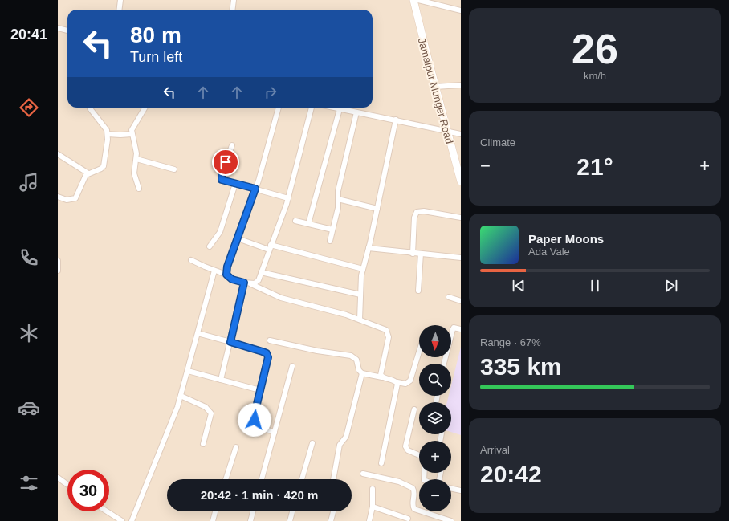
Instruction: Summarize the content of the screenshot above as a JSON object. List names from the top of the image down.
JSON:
{
  "streets": {
    "street": ["Jamalpur Munger Road"]
  },
  "north": "bottom",
  "page": {
    "tabs": "20:41",
    "tile": [
      ["26", "km/h"],
      "Climate",
      ["Range · 67%", "335 km"],
      ["Arrival", "20:42"]
    ],
    "turn": ["80 m", "Turn left"],
    "heat": ["−", "21°", "+"],
    "song": ["Paper Moons", "Ada Vale"],
    "map_buttons": ["+", "−"],
    "limit": "30",
    "trip": "20:42 · 1 min · 420 m"
  }
}
